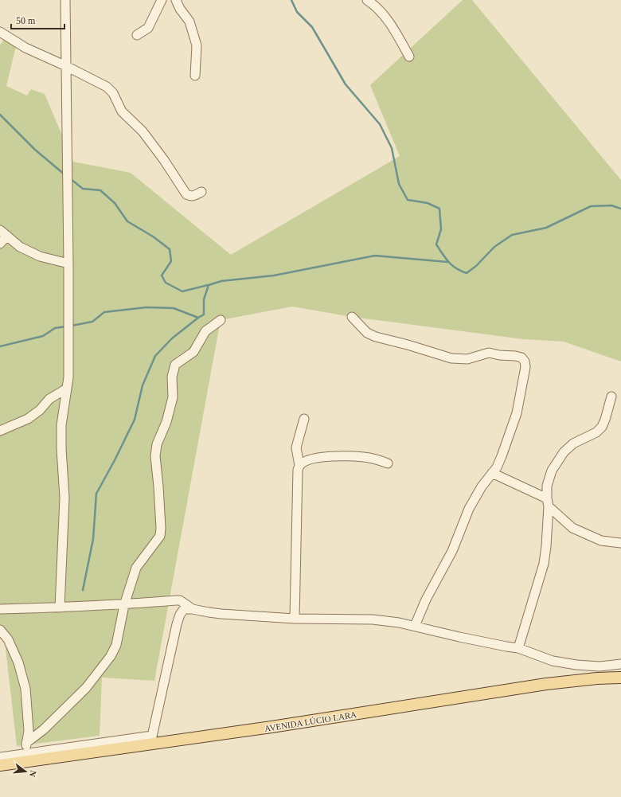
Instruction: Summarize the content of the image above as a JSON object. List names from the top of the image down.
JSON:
{
  "streets": {
    "main road": ["AVENIDA LÚCIO LARA"]
  },
  "scale_bar": "50 m",
  "north": "right"
}
